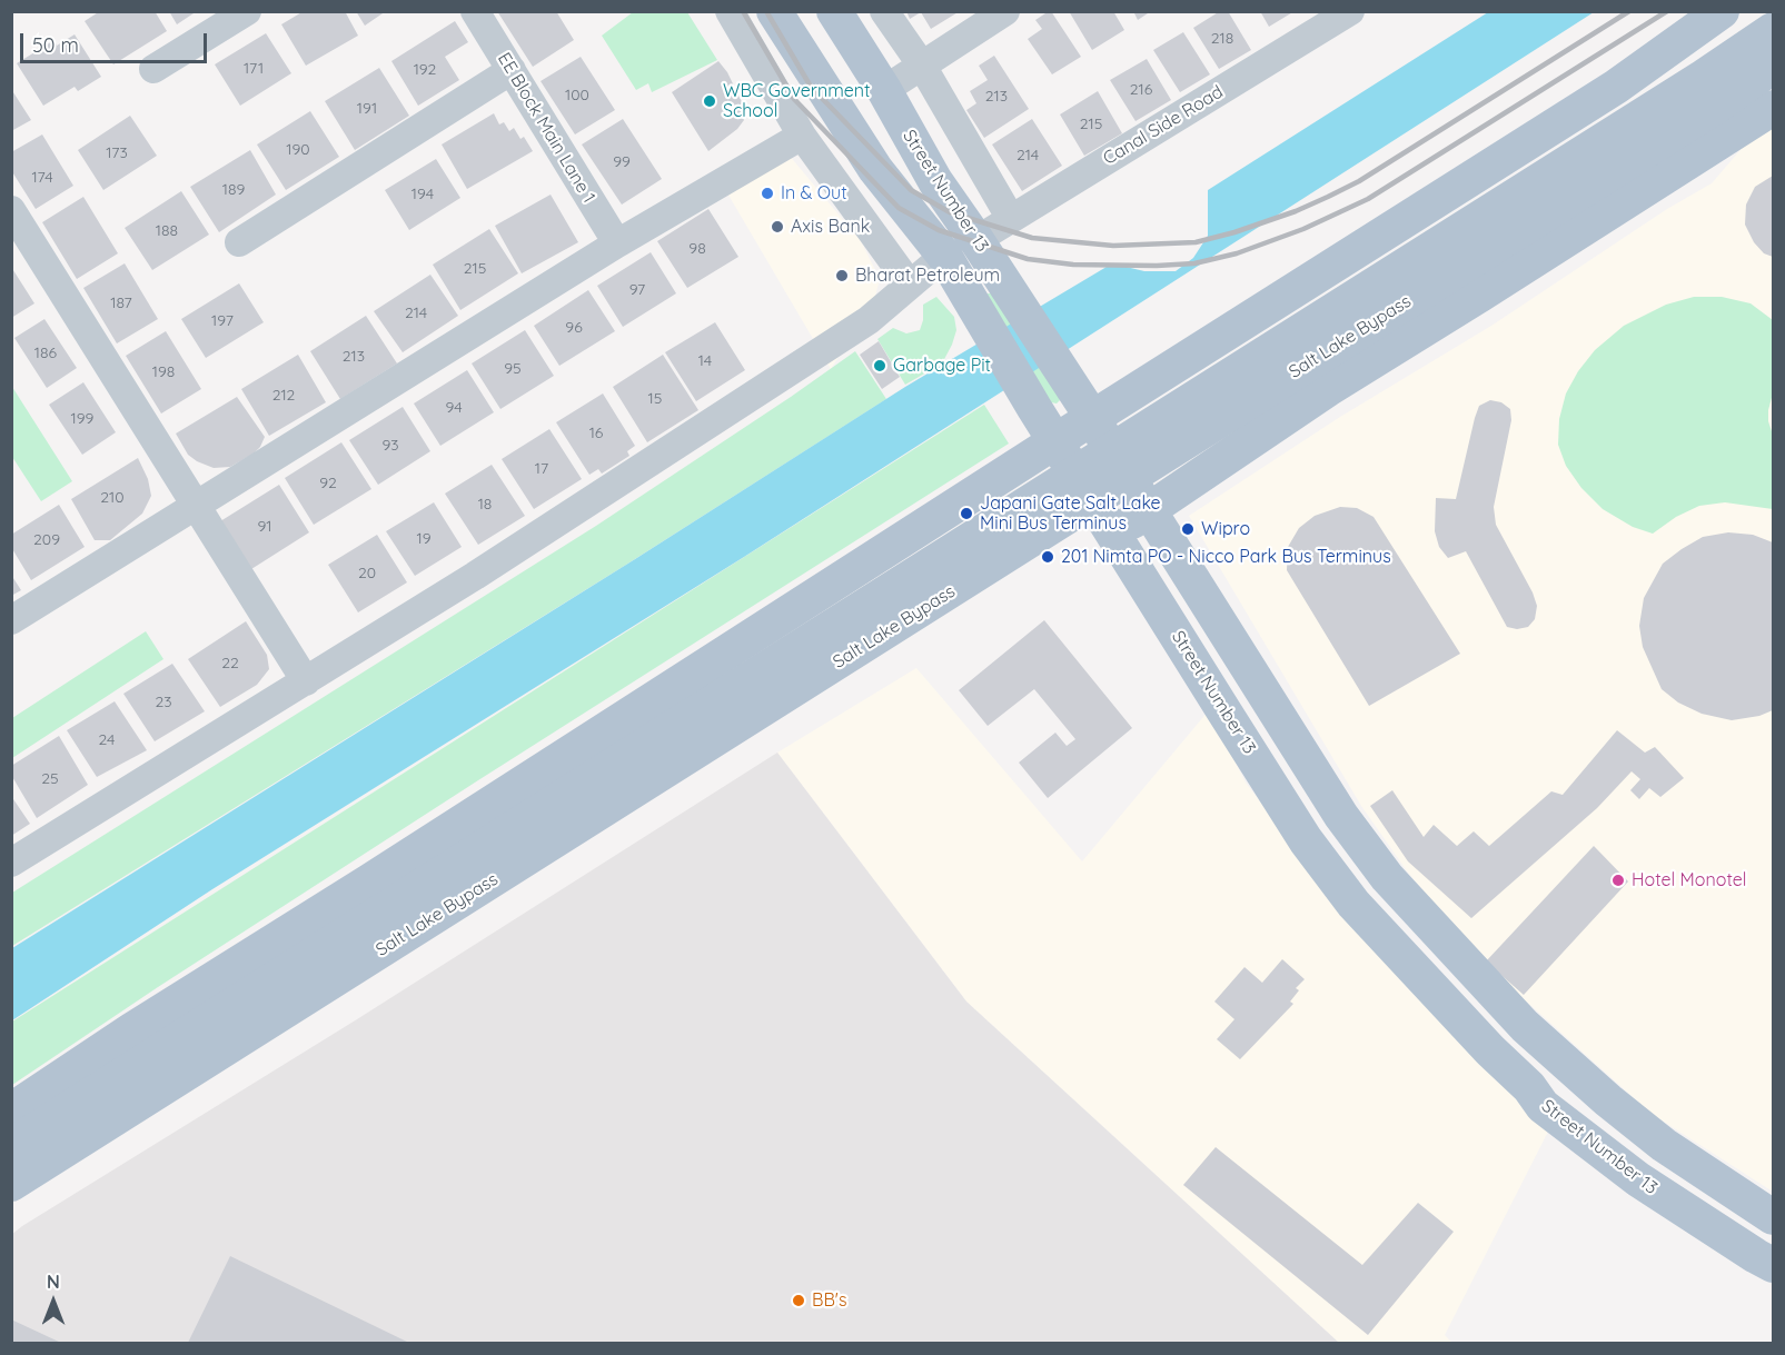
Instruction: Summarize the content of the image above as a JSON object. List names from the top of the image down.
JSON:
{
  "streets": {
    "main road": ["Street Number 13", "Salt Lake Bypass"],
    "street": ["Canal Side Road", "EE Block Main Lane 1"]
  },
  "crossings": [
    ["Canal Side Road", "Street Number 13"]
  ],
  "places": [
    "WBC Government School",
    "In & Out",
    "Axis Bank",
    "Bharat Petroleum",
    "Garbage Pit",
    "Japani Gate Salt Lake Mini Bus Terminus",
    "Wipro",
    "201 Nimta PO - Nicco Park Bus Terminus",
    "Hotel Monotel",
    "BB's"
  ],
  "house_numbers": [
    "218",
    "171",
    "192",
    "216",
    "100",
    "213",
    "191",
    "215",
    "190",
    "173",
    "214",
    "99",
    "174",
    "189",
    "194",
    "188",
    "98",
    "215",
    "97",
    "187",
    "214",
    "197",
    "96",
    "186",
    "213",
    "14",
    "95",
    "198",
    "212",
    "15",
    "94",
    "199",
    "16",
    "93",
    "17",
    "92",
    "210",
    "18",
    "91",
    "19",
    "209",
    "20",
    "22",
    "23",
    "24",
    "25"
  ],
  "scale_bar": "50 m",
  "north": "top"
}
